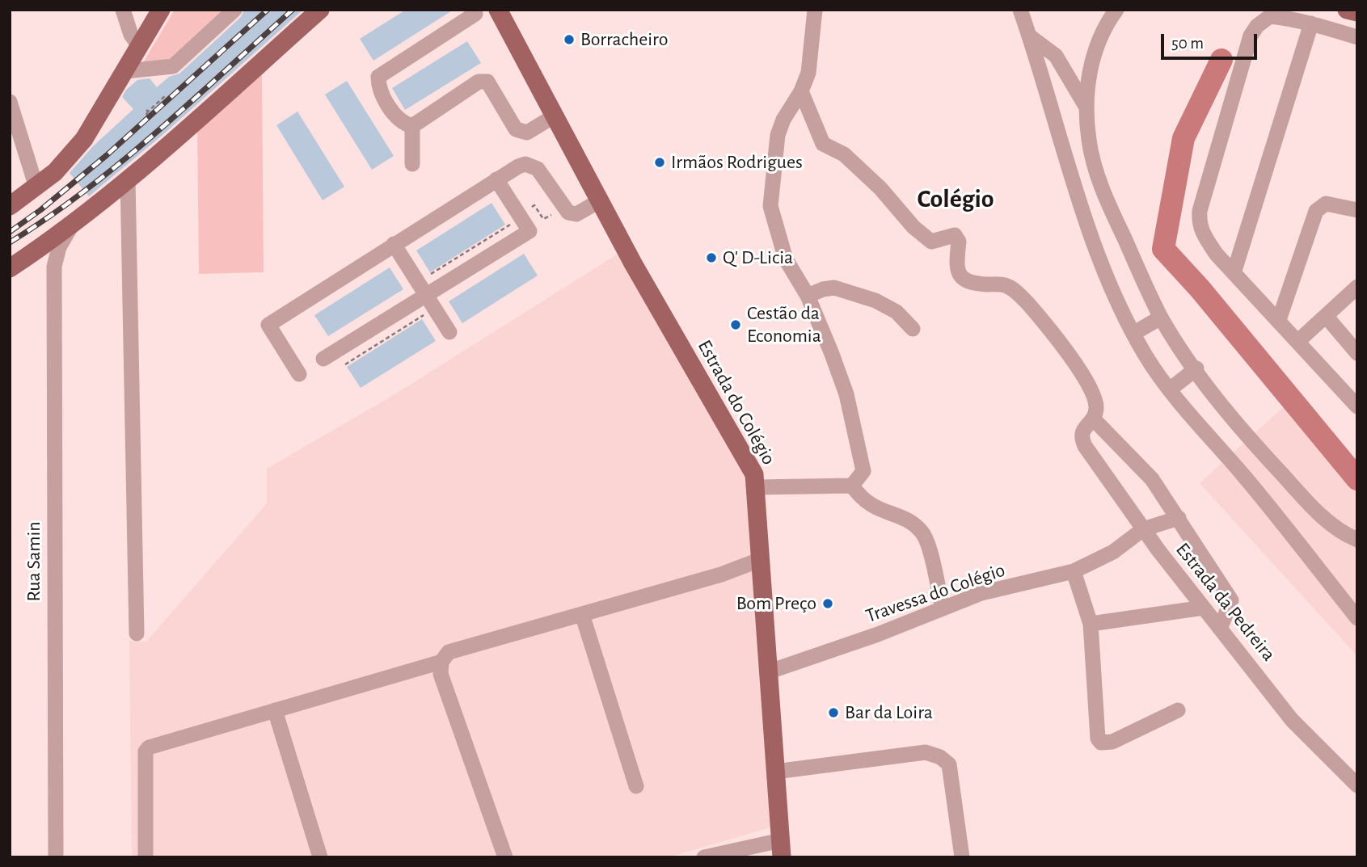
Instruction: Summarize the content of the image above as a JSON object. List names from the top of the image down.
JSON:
{
  "streets": {
    "main road": ["Estrada do Colégio"],
    "street": ["Rua Samin", "Travessa do Colégio", "Estrada da Pedreira"]
  },
  "crossings": [
    ["Estrada do Colégio", "Travessa do Colégio"],
    ["Travessa do Colégio", "Estrada da Pedreira"]
  ],
  "districts": ["Colégio"],
  "places": [
    "Borracheiro",
    "Irmãos Rodrigues",
    "Q' D-Licia",
    "Cestão da Economia",
    "Bom Preço",
    "Bar da Loira"
  ],
  "scale_bar": "50 m"
}
